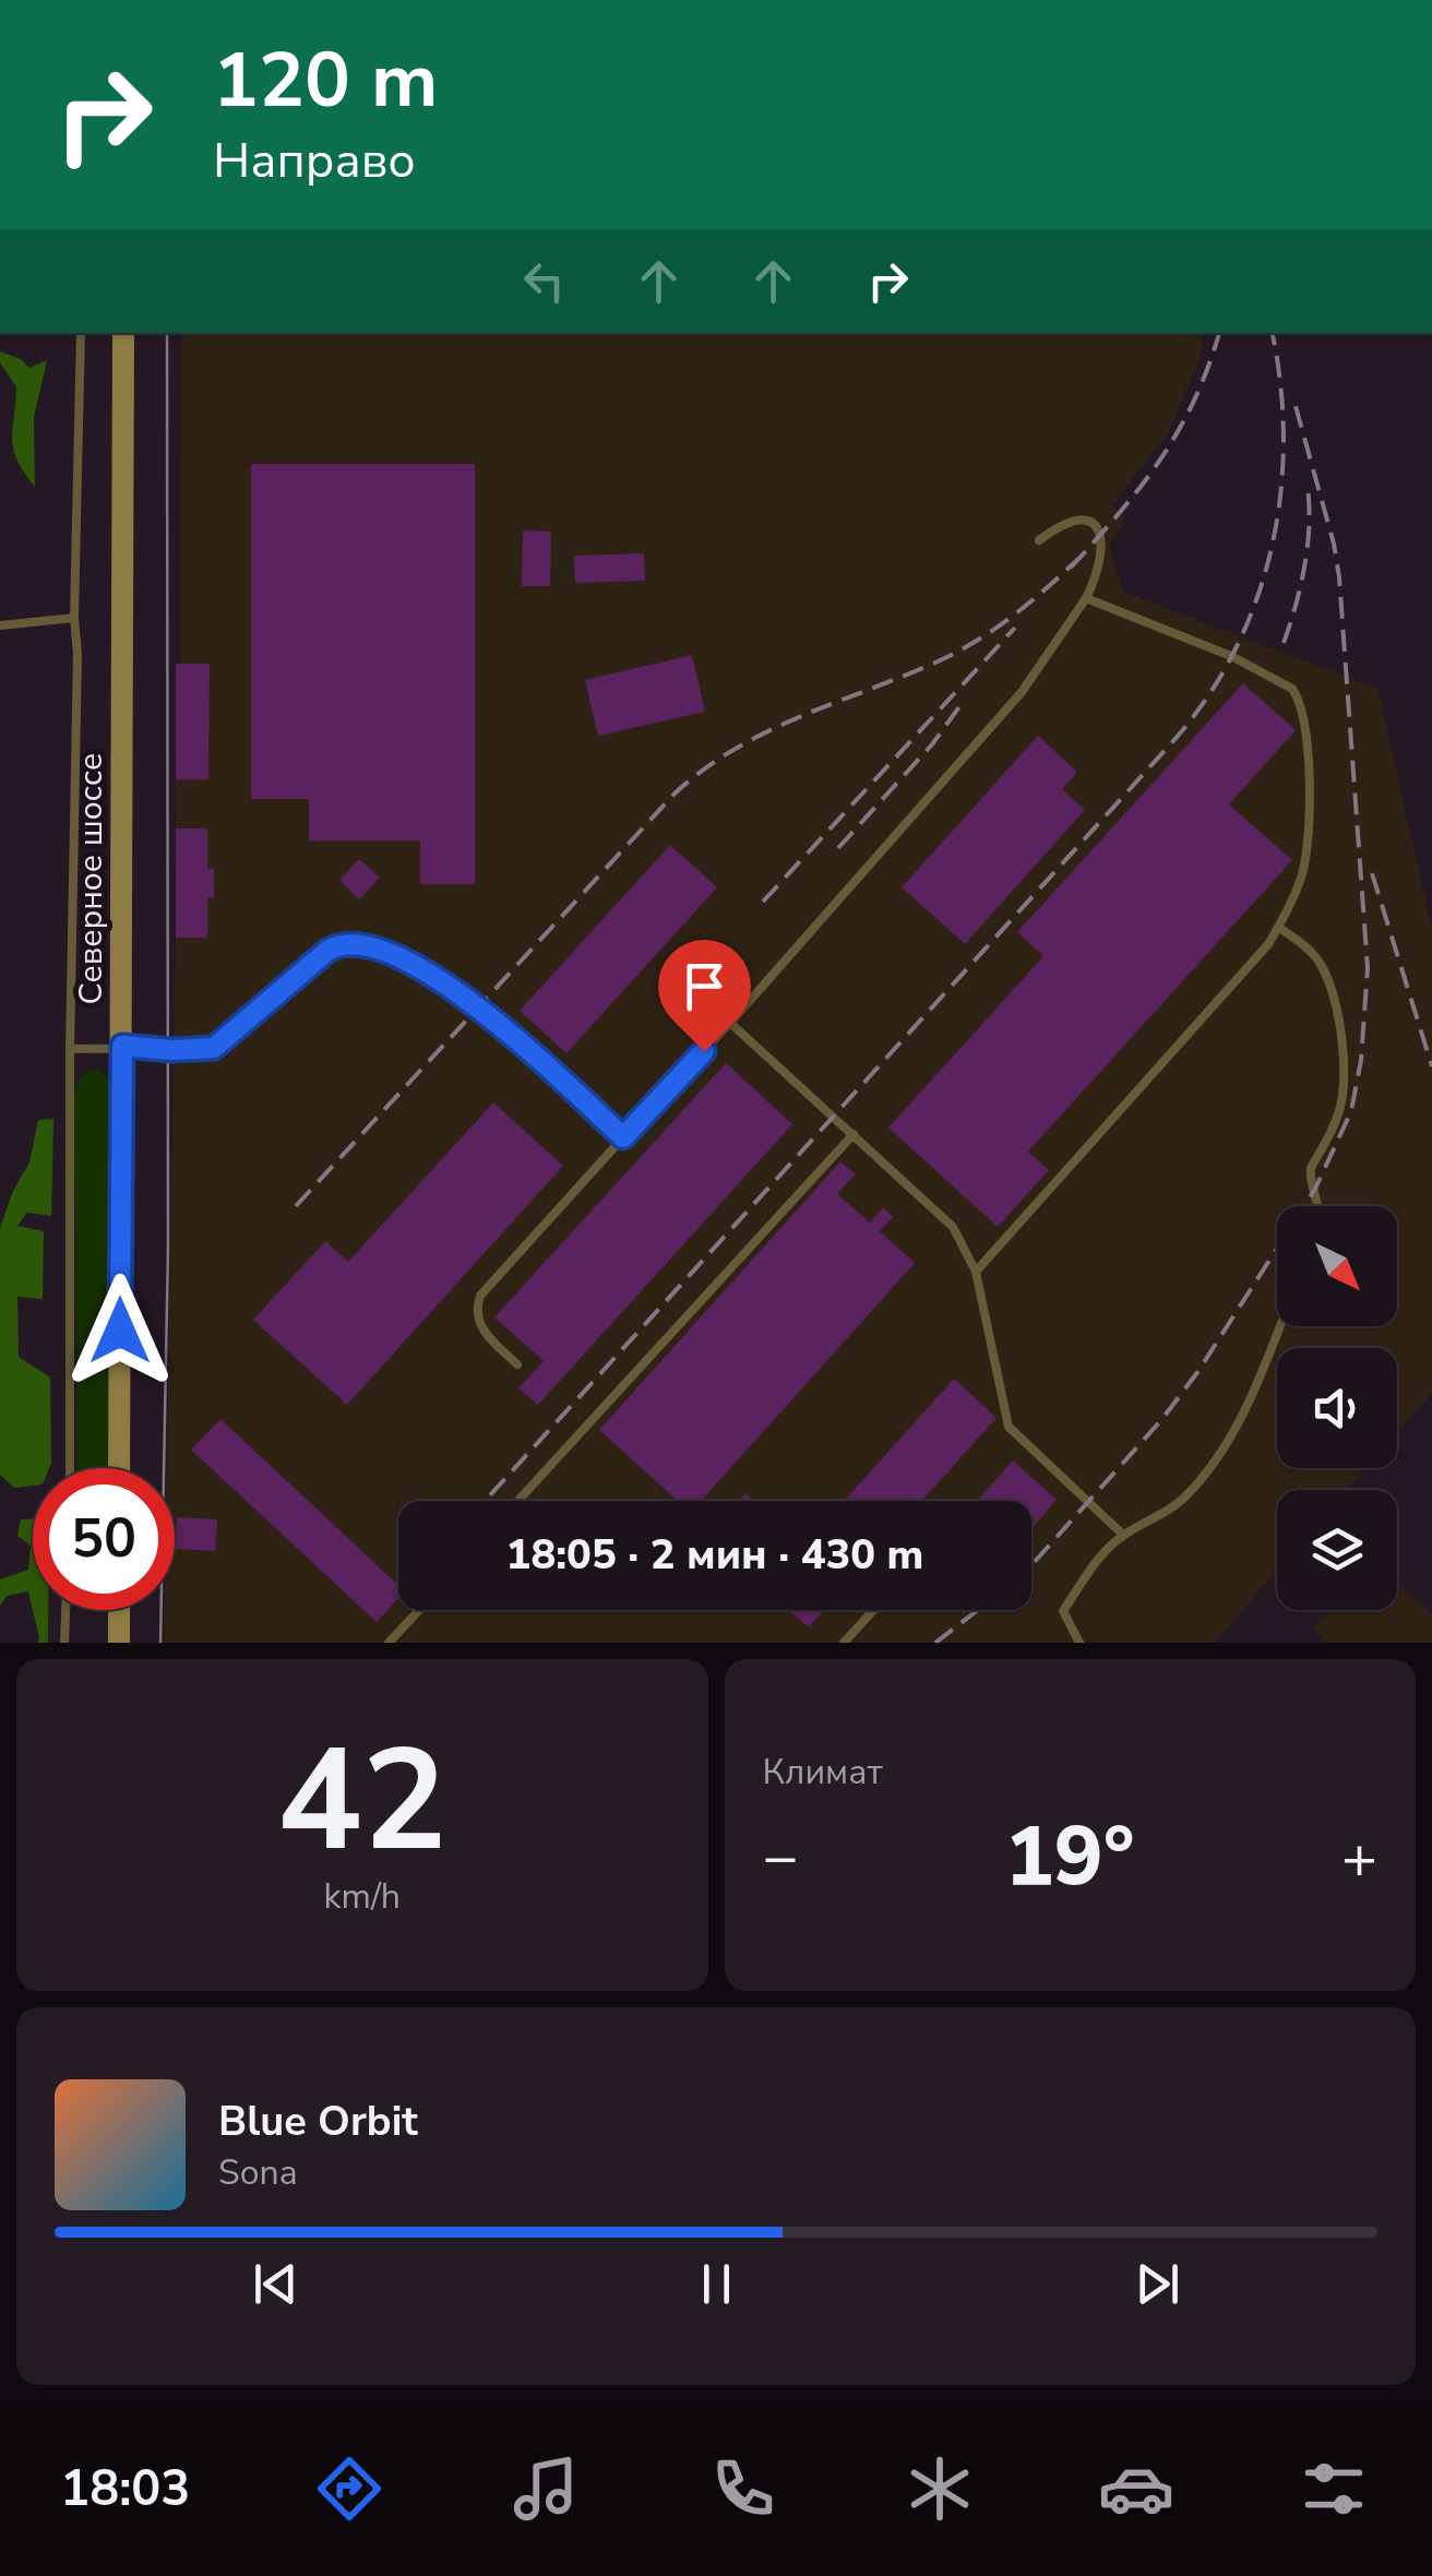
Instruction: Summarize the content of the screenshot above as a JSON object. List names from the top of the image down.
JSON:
{
  "streets": {
    "main road": ["Северное шоссе"]
  },
  "north": "bottom right",
  "page": {
    "turn": ["120 m", "Направо"],
    "limit": "50",
    "trip": "18:05 · 2 мин · 430 m",
    "tile": [
      ["42", "km/h"],
      "Климат"
    ],
    "heat": ["−", "19°", "+"],
    "song": ["Blue Orbit", "Sona"],
    "tabs": "18:03"
  }
}
